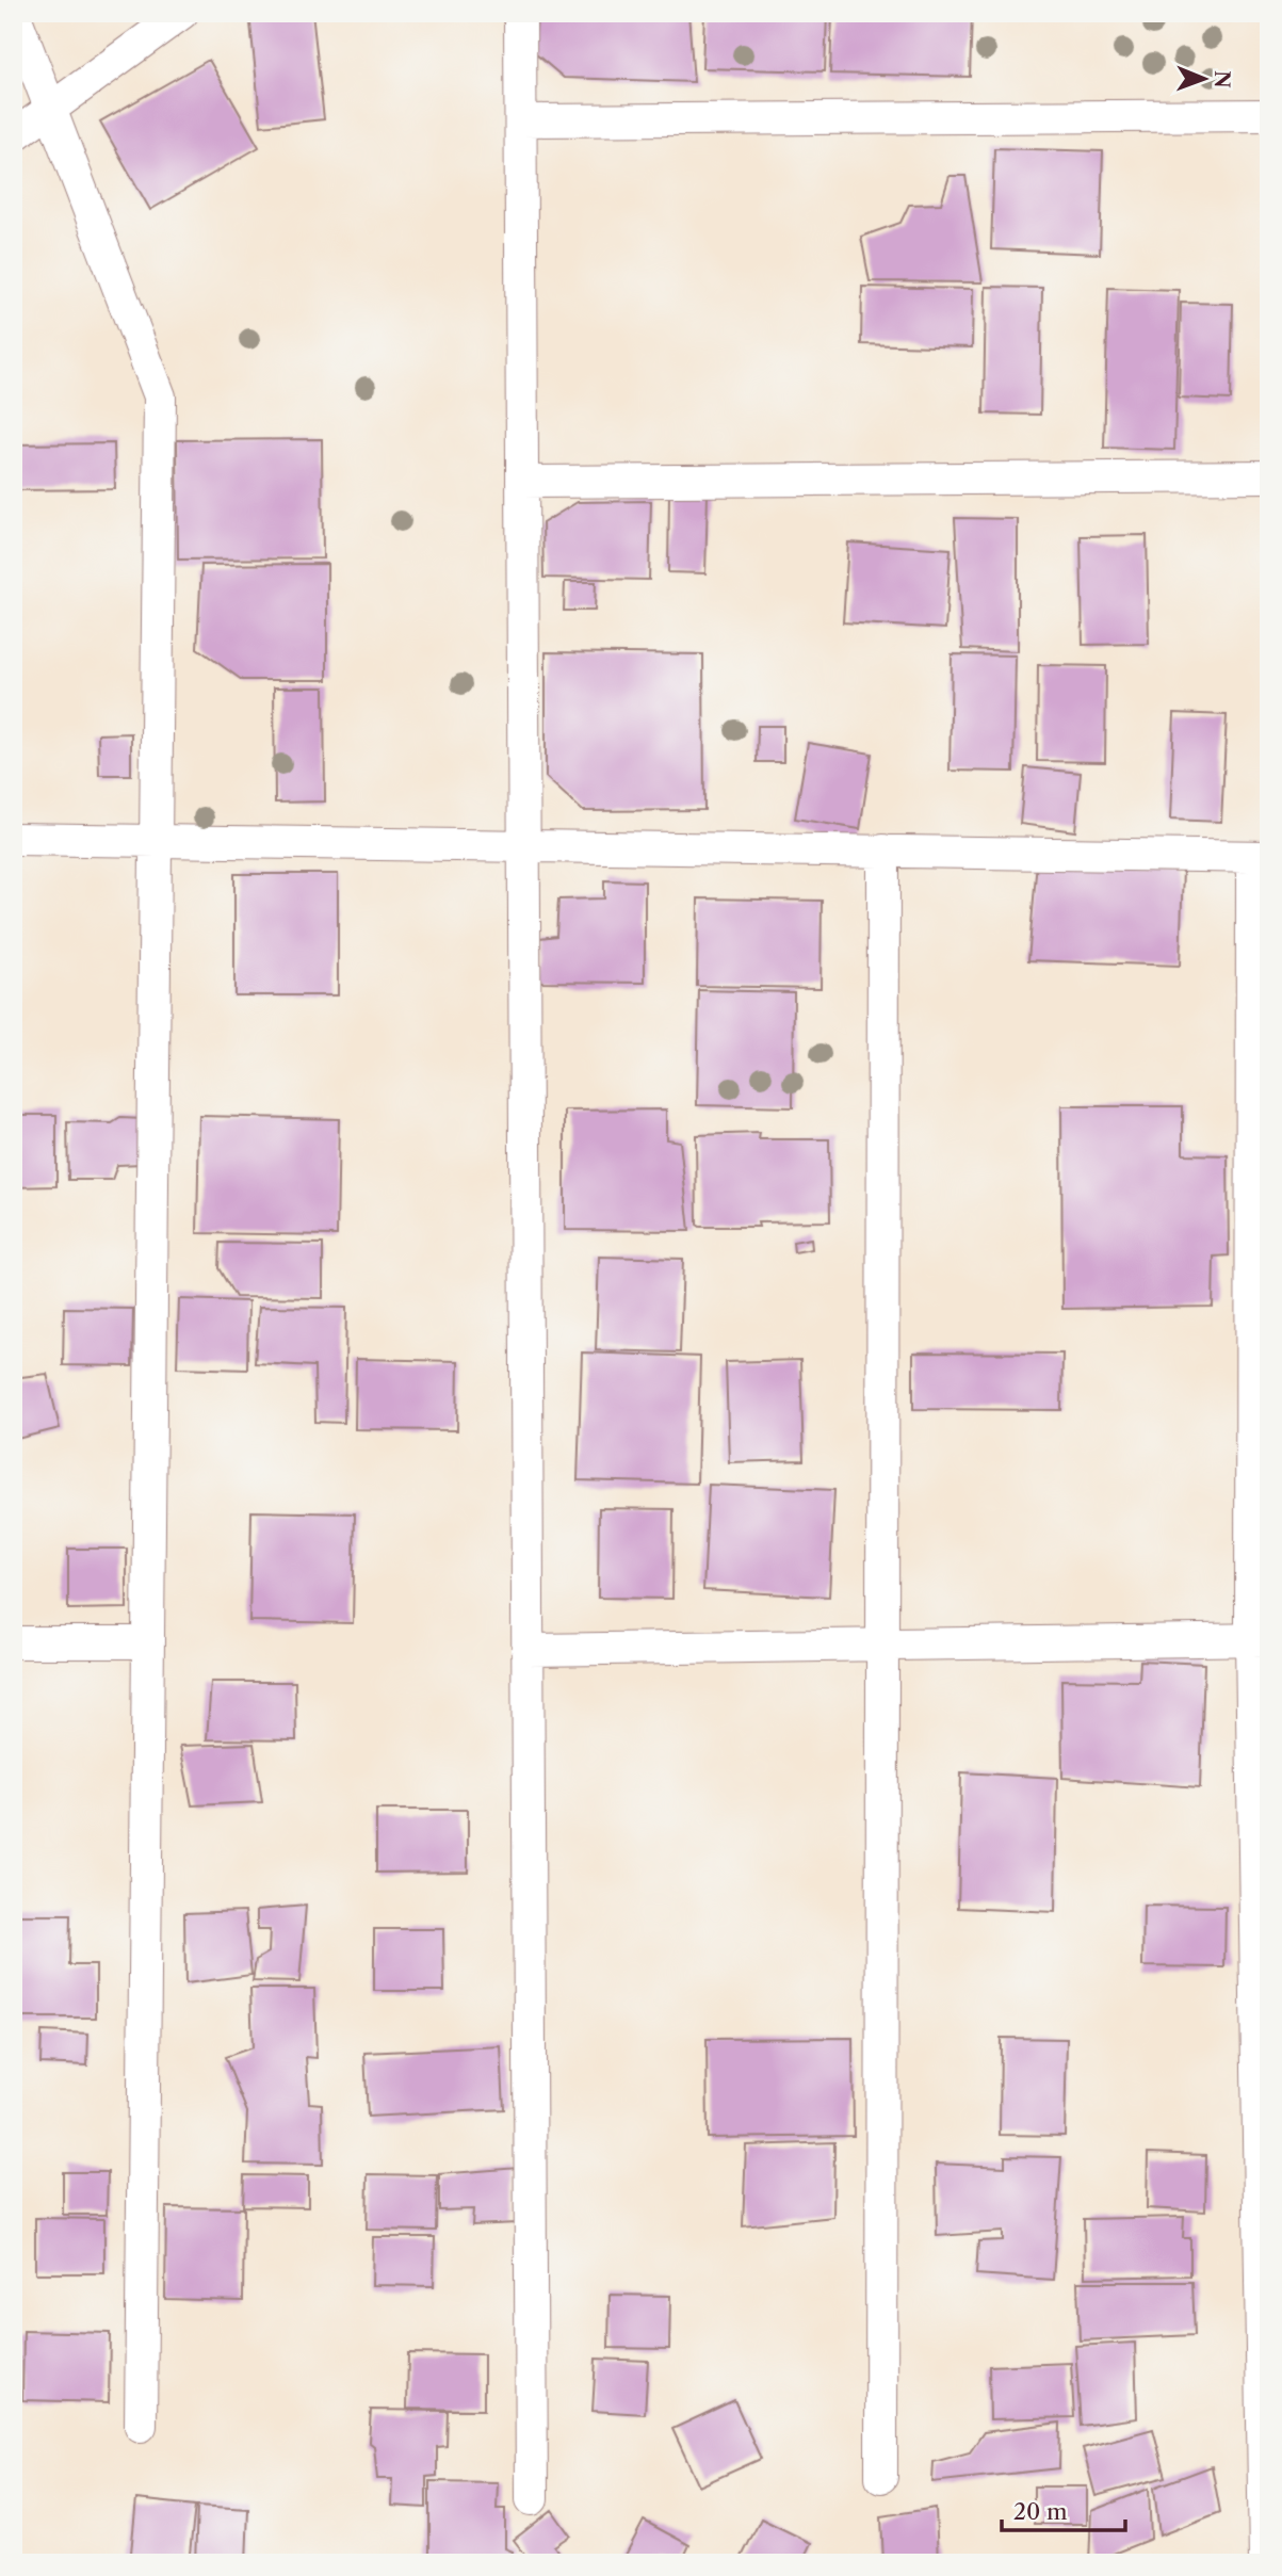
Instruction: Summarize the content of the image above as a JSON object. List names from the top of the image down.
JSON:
{
  "scale_bar": "20 m",
  "north": "right"
}
